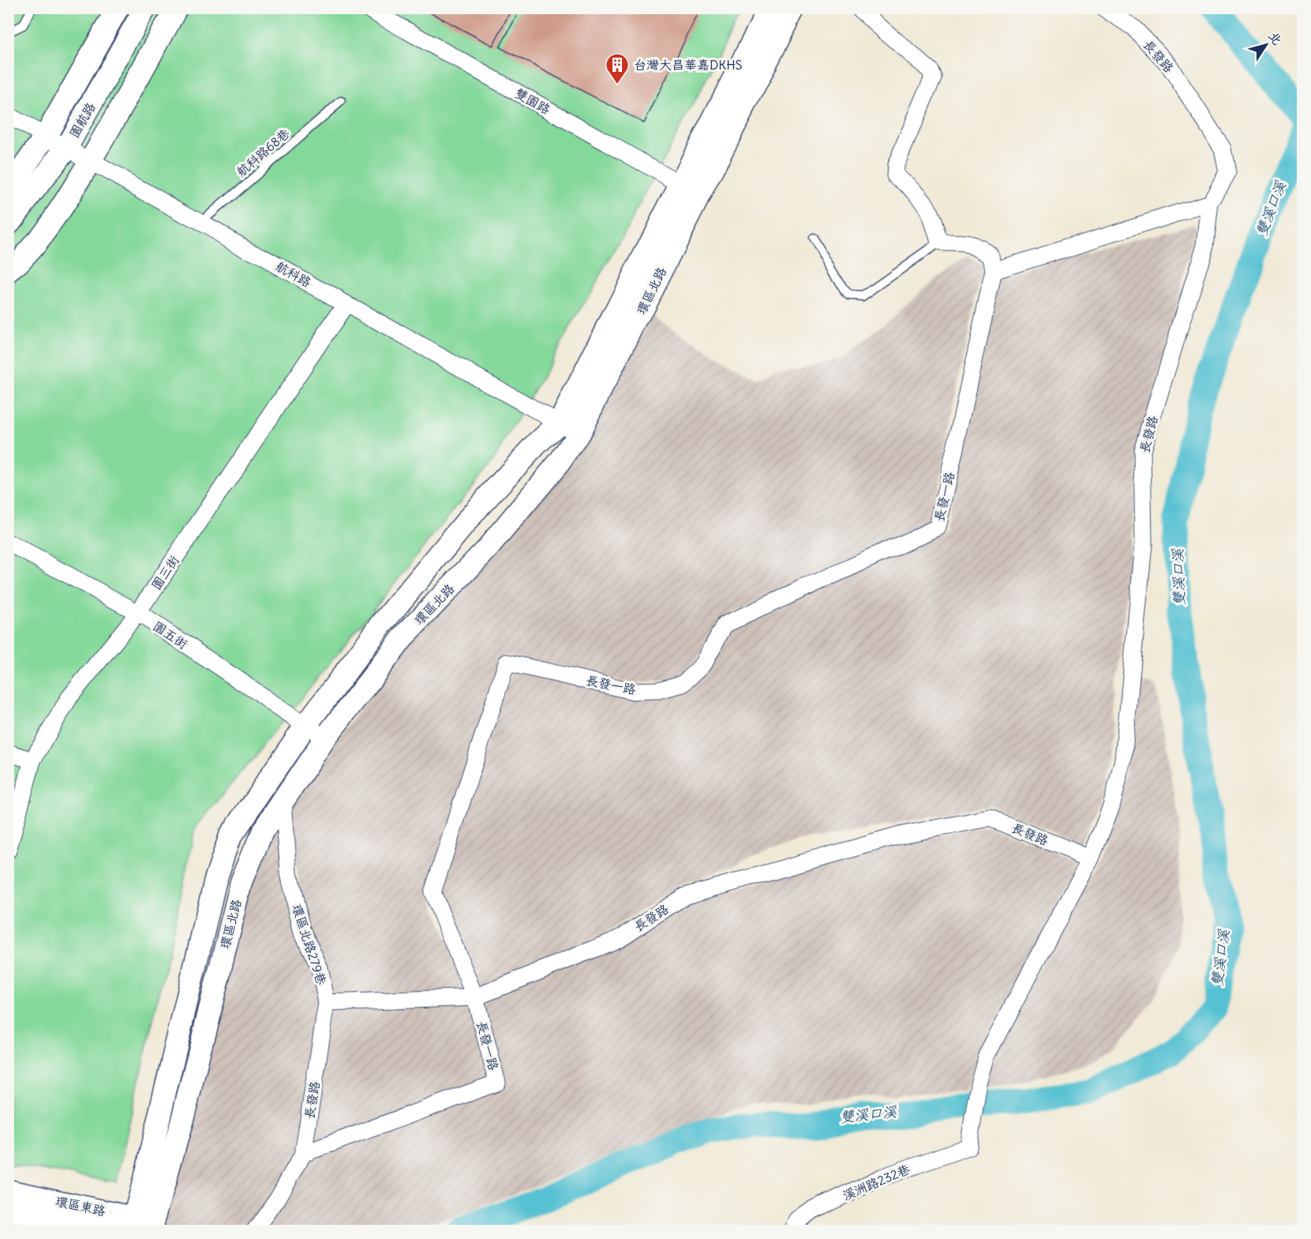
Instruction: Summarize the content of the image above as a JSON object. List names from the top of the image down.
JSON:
{
  "streets": {
    "street": [
      "長發路",
      "雙園路",
      "園航路",
      "航科路",
      "環區北路",
      "長發一路",
      "園三街",
      "園五街",
      "環區北路279巷",
      "溪洲路232巷",
      "環區東路"
    ],
    "lane": ["航科路68巷"]
  },
  "crossings": [
    ["長發路", "長發一路"],
    ["長發路", "環區北路279巷"],
    ["長發路", "溪洲路232巷"],
    ["雙園路", "環區北路"],
    ["園航路", "航科路"],
    ["航科路68巷", "航科路"],
    ["航科路", "環區北路"],
    ["航科路", "園三街"],
    ["環區北路", "園五街"],
    ["環區北路", "環區北路279巷"],
    ["環區北路", "環區東路"],
    ["園三街", "園五街"]
  ],
  "water": ["雙溪口溪"],
  "places": {
    "building": ["台灣大昌華嘉DKHS"]
  },
  "north": "top right"
}
